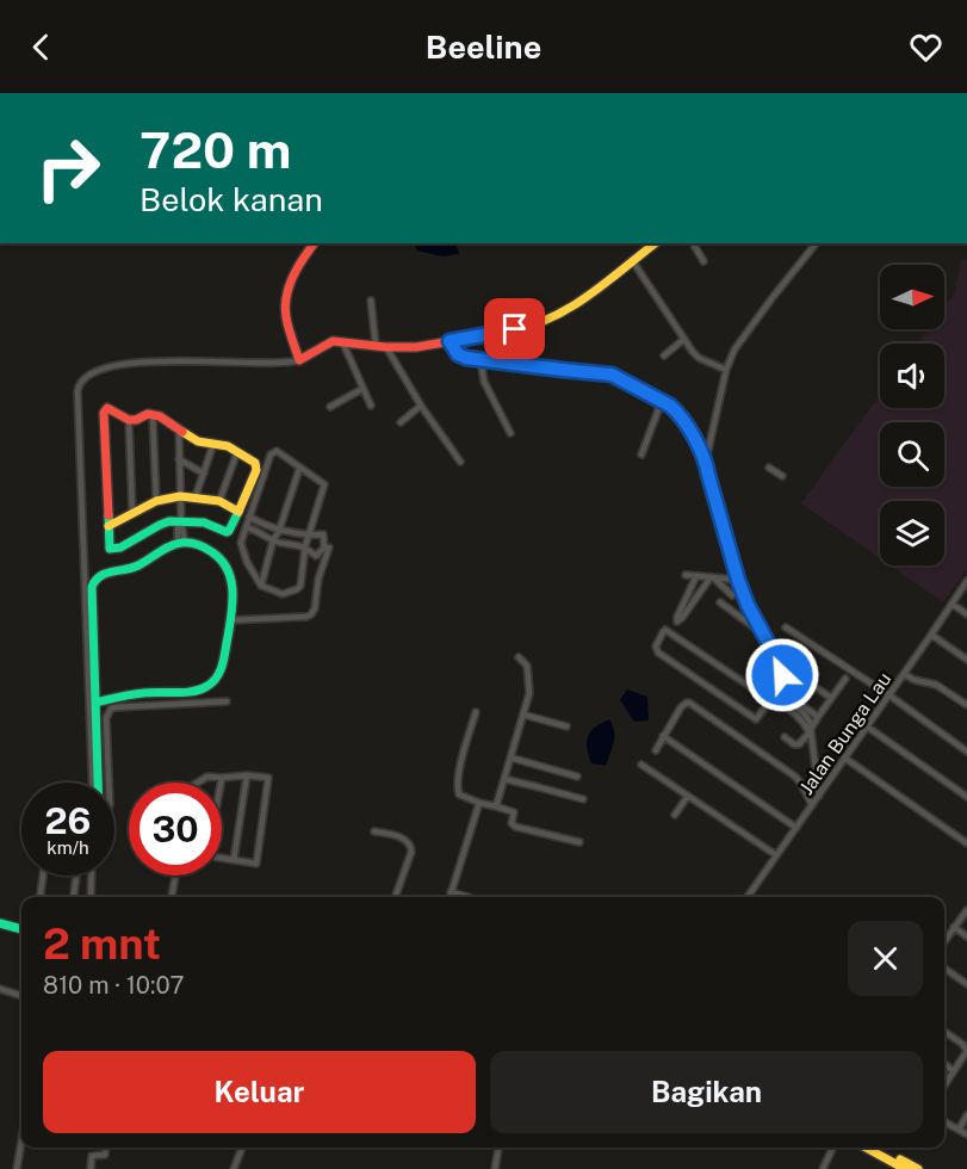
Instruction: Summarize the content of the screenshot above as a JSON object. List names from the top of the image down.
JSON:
{
  "streets": {
    "street": ["Jalan Bunga Lau"]
  },
  "north": "right",
  "page": {
    "header": "Beeline",
    "turn": ["720 m", "Belok kanan"],
    "speed": "26 km/h",
    "limit": "30",
    "heading": ["2 mnt", "810 m · 10:07"],
    "buttons": ["Keluar", "Bagikan"]
  }
}
